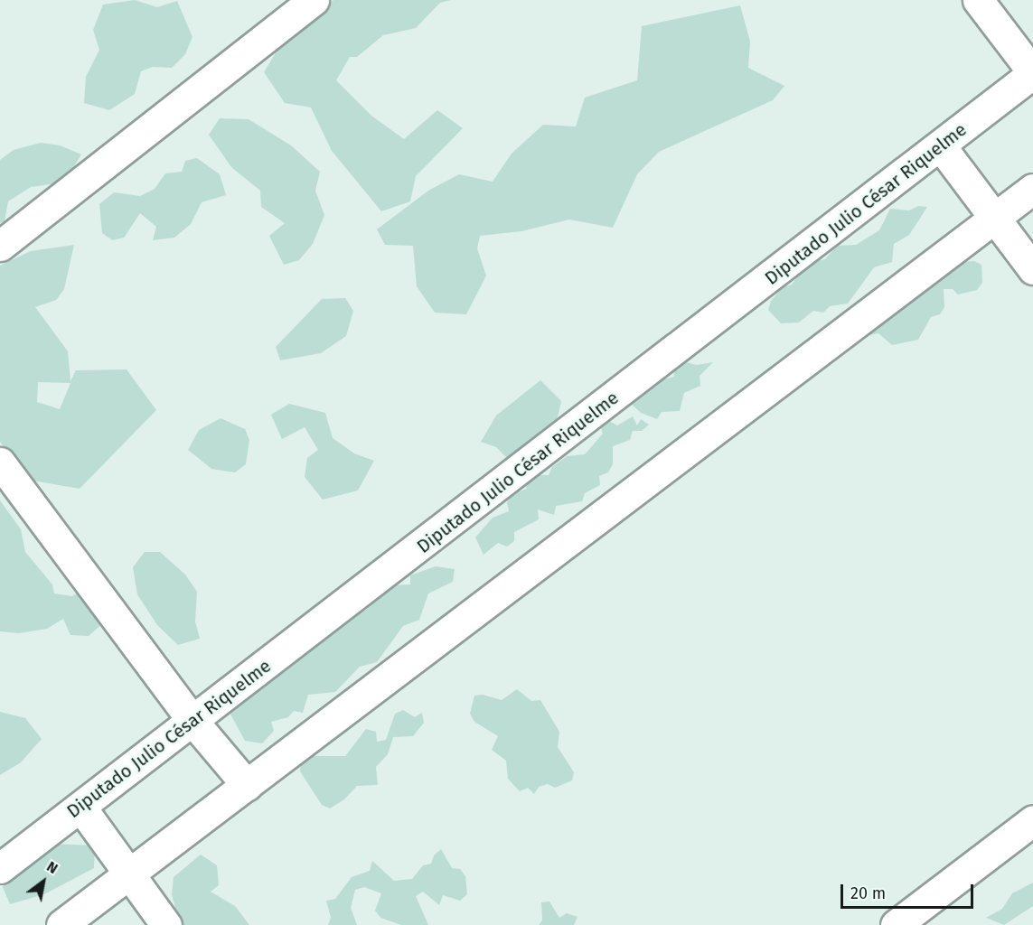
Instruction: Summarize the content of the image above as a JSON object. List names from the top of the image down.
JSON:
{
  "streets": {
    "street": ["Diputado Julio César Riquelme"]
  },
  "scale_bar": "20 m",
  "north": "top right"
}
